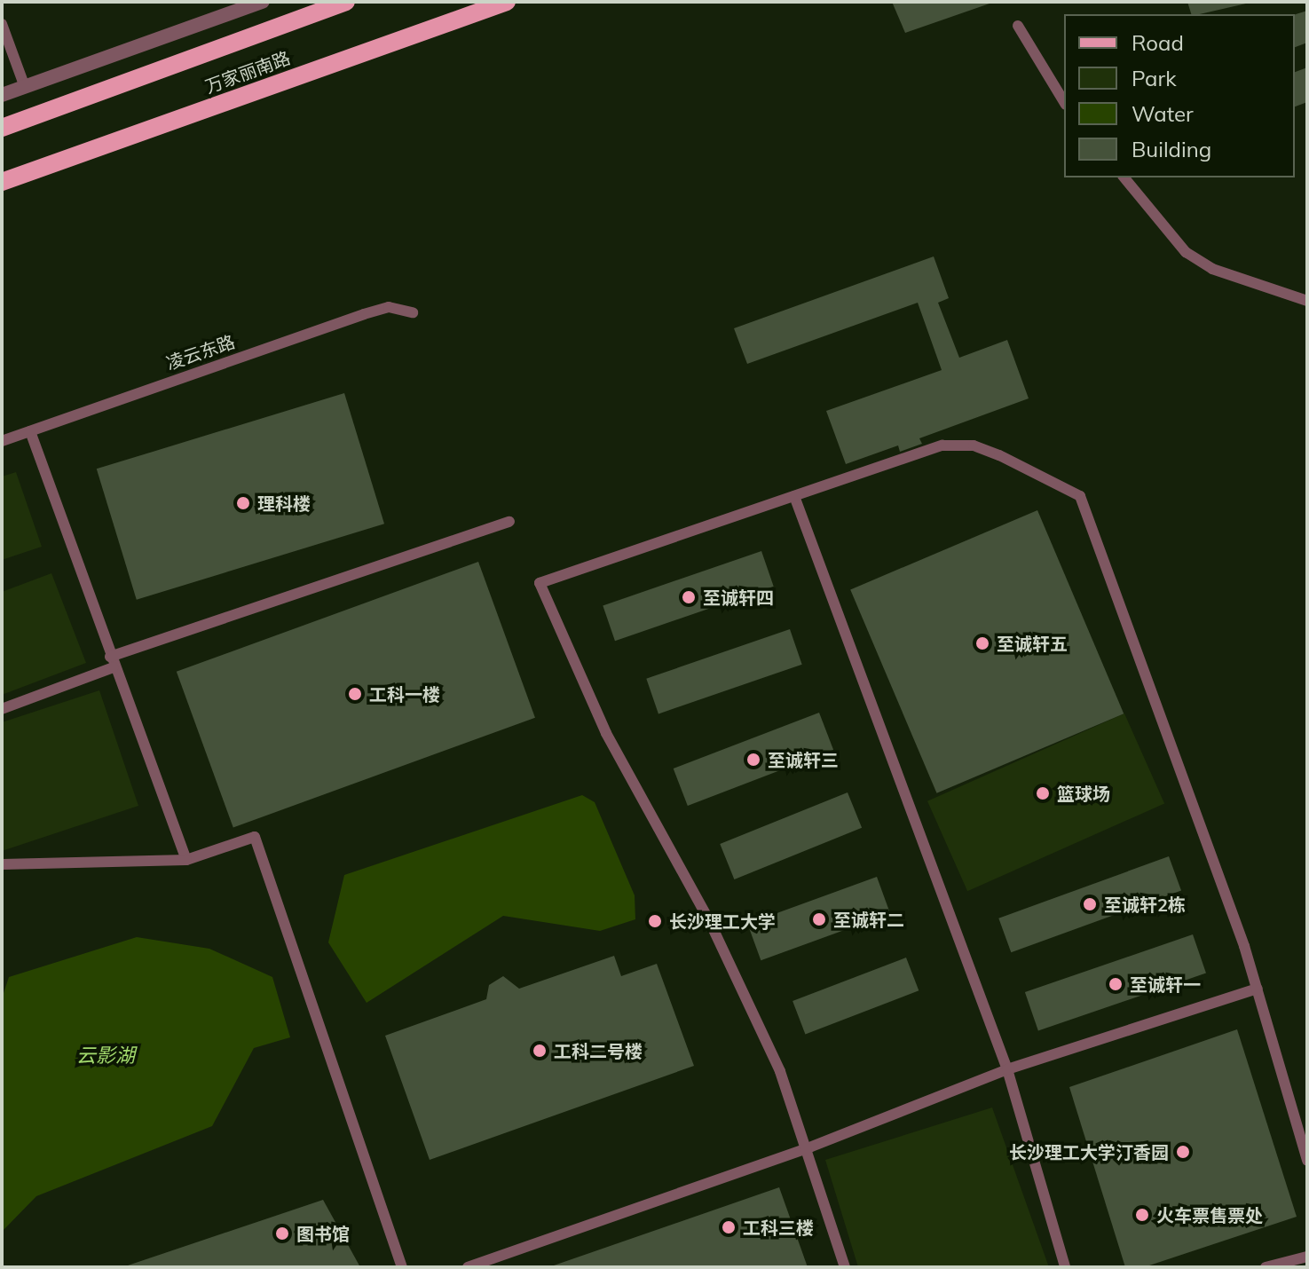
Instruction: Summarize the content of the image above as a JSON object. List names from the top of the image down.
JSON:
{
  "streets": {
    "main road": ["万家丽南路"],
    "street": ["凌云东路"]
  },
  "water": ["云影湖"],
  "places": [
    "理科楼",
    "至诚轩四",
    "至诚轩五",
    "工科一楼",
    "至诚轩三",
    "篮球场",
    "至诚轩2栋",
    "至诚轩二",
    "长沙理工大学",
    "至诚轩一",
    "工科二号楼",
    "长沙理工大学汀香园",
    "火车票售票处",
    "工科三楼",
    "图书馆"
  ],
  "legend": [
    "Road",
    "Park",
    "Water",
    "Building"
  ]
}
